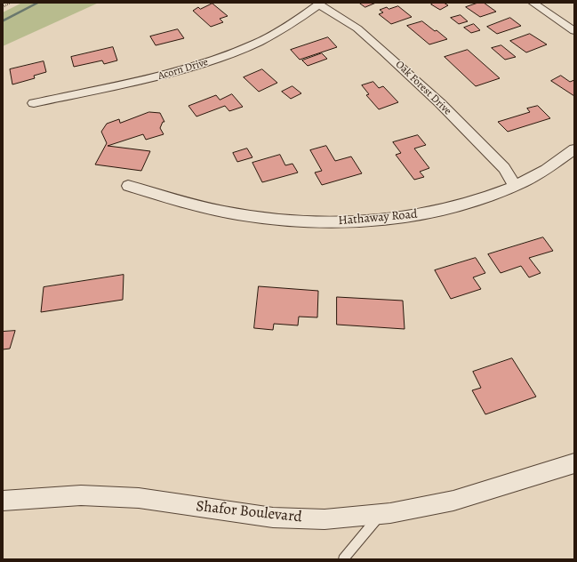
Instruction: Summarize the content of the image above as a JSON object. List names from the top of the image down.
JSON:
{
  "streets": {
    "street": [
      "Acorn Drive",
      "Oak Forest Drive",
      "Hathaway Road",
      "Shafor Boulevard"
    ]
  },
  "crossings": [
    ["Acorn Drive", "Oak Forest Drive"],
    ["Oak Forest Drive", "Hathaway Road"]
  ]
}
